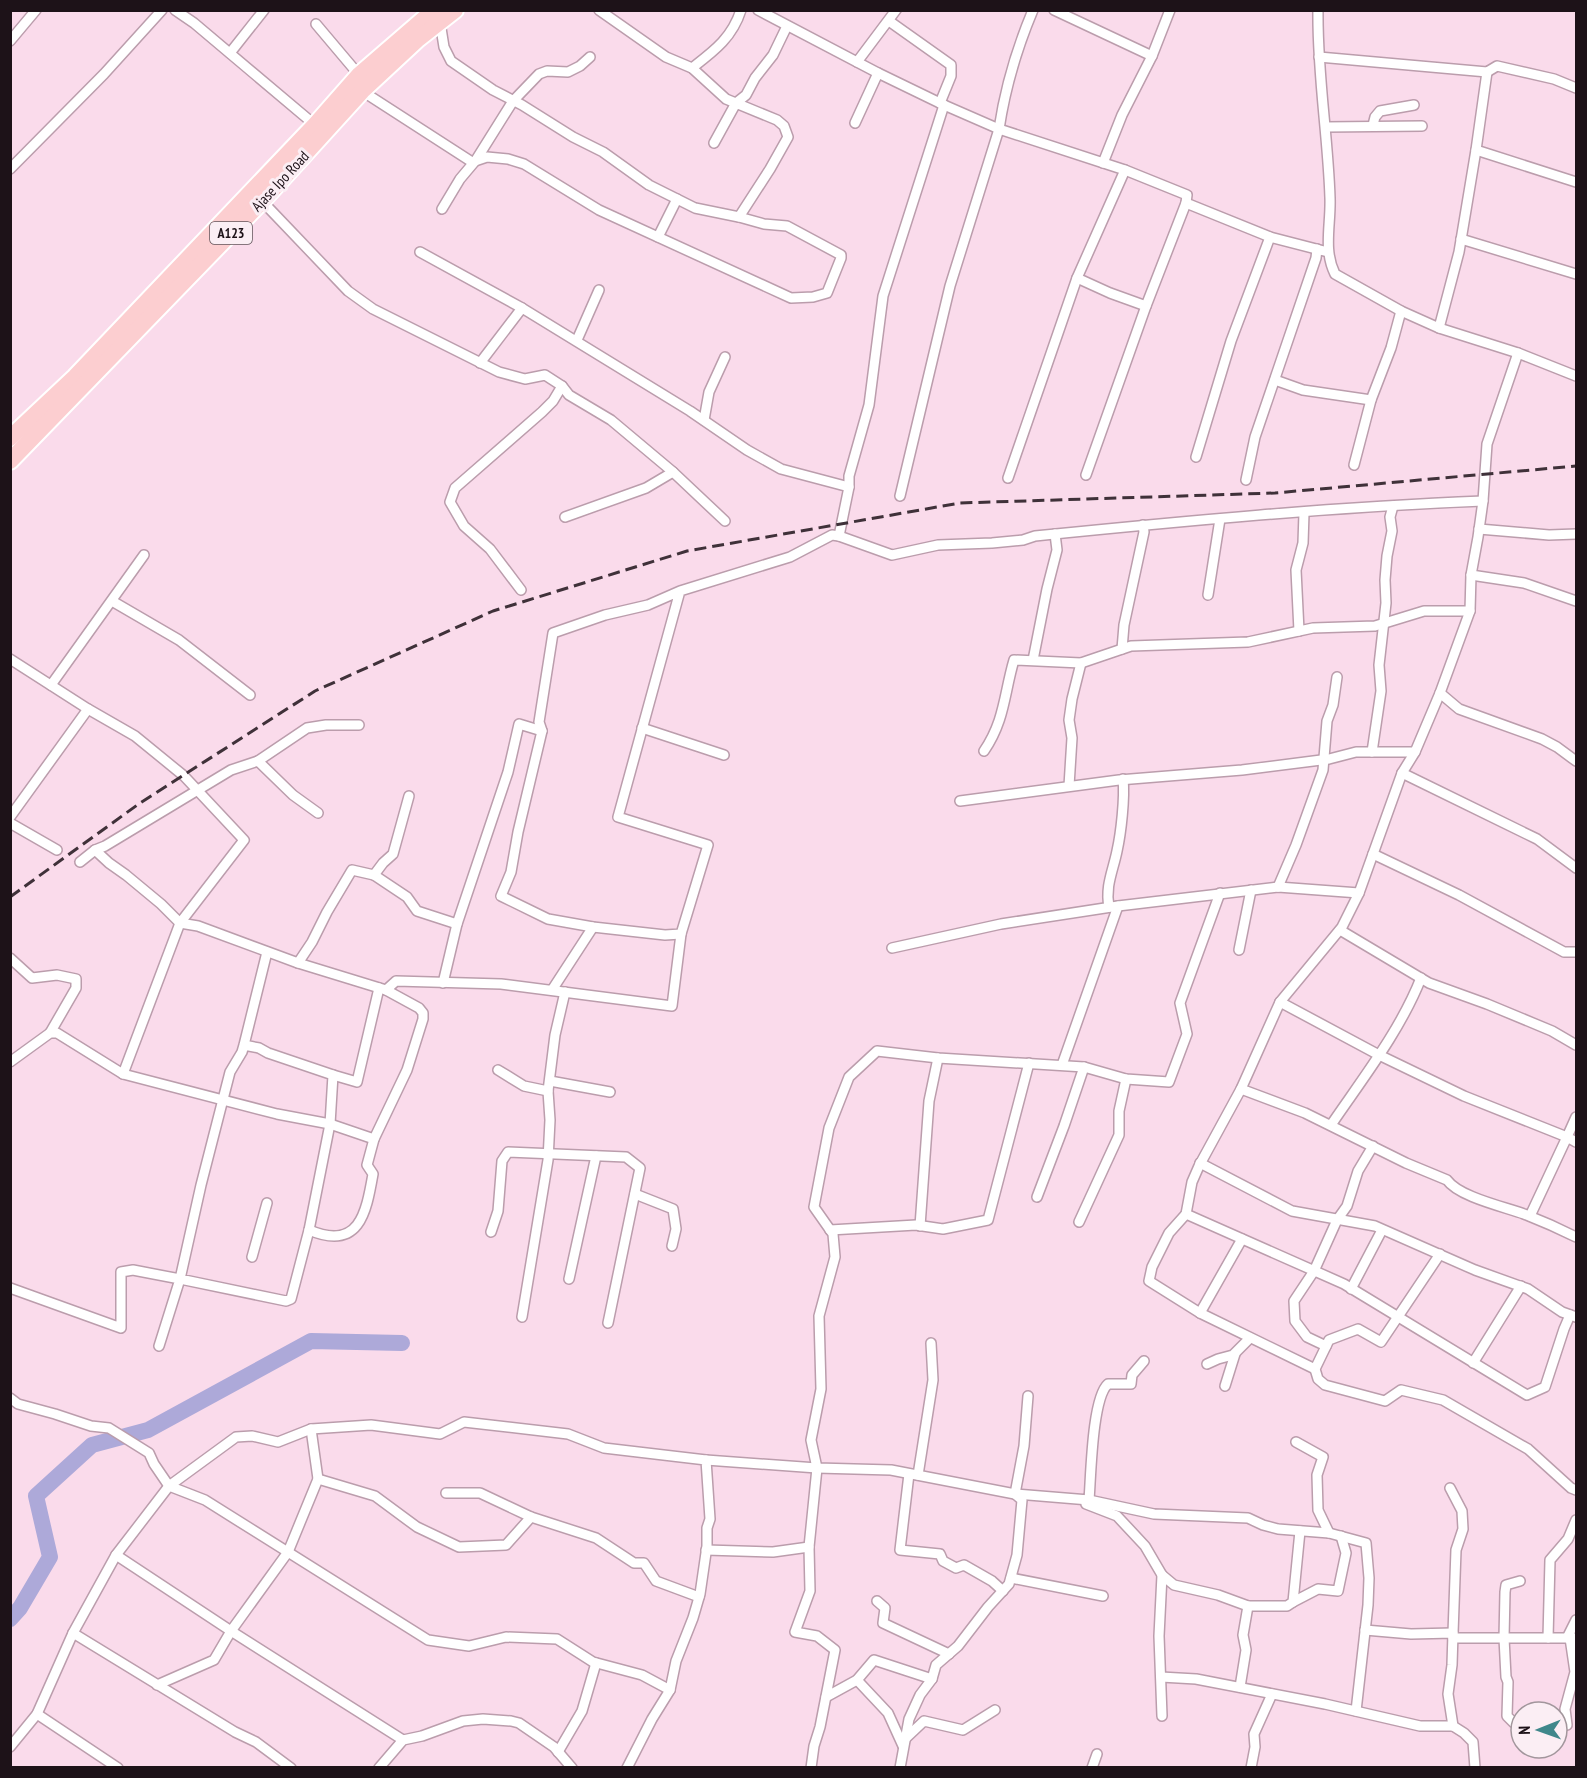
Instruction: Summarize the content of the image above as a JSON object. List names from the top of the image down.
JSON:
{
  "streets": {
    "highway": ["Ajase Ipo Road", "A123"]
  },
  "north": "left"
}
